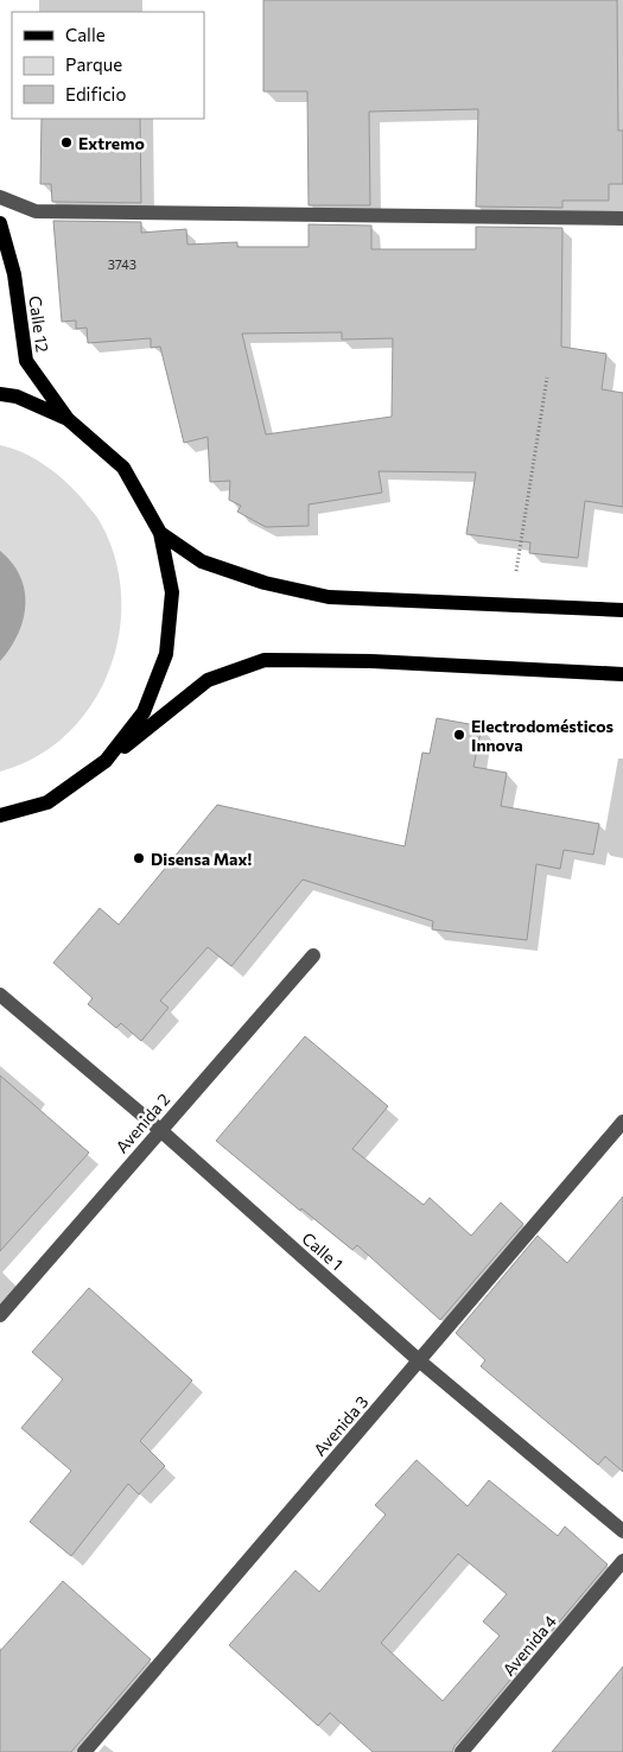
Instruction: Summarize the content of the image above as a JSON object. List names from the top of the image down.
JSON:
{
  "streets": {
    "main road": ["Calle 12"],
    "street": [
      "Avenida 2",
      "Calle 1",
      "Avenida 3",
      "Avenida 4"
    ]
  },
  "crossings": [
    ["Avenida 2", "Calle 1"],
    ["Calle 1", "Avenida 3"]
  ],
  "places": ["Extremo", "Electrodomésticos Innova", "Disensa Max!"],
  "house_numbers": ["3743"],
  "legend": ["Calle", "Parque", "Edificio"]
}
